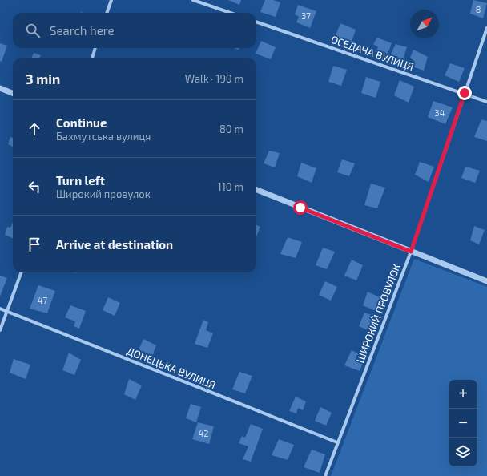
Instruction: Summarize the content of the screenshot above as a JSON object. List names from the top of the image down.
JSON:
{
  "streets": {
    "street": ["ОСЕДАЧА ВУЛИЦЯ", "ШИРОКИЙ ПРОВУЛОК", "ДОНЕЦЬКА ВУЛИЦЯ"]
  },
  "crossings": [
    ["ОСЕДАЧА ВУЛИЦЯ", "ШИРОКИЙ ПРОВУЛОК"],
    ["ШИРОКИЙ ПРОВУЛОК", "ДОНЕЦЬКА ВУЛИЦЯ"]
  ],
  "house_numbers": [
    "8",
    "37",
    "34",
    "47",
    "42"
  ],
  "north": "top right",
  "page": {
    "search": "Search here",
    "heading": ["3 min", "Walk · 190 m"],
    "list": [
      ["Continue", "Бахмутська вулиця", "80 m"],
      ["Turn left", "Широкий провулок", "110 m"],
      "Arrive at destination"
    ],
    "map_buttons": ["+", "−"]
  }
}
